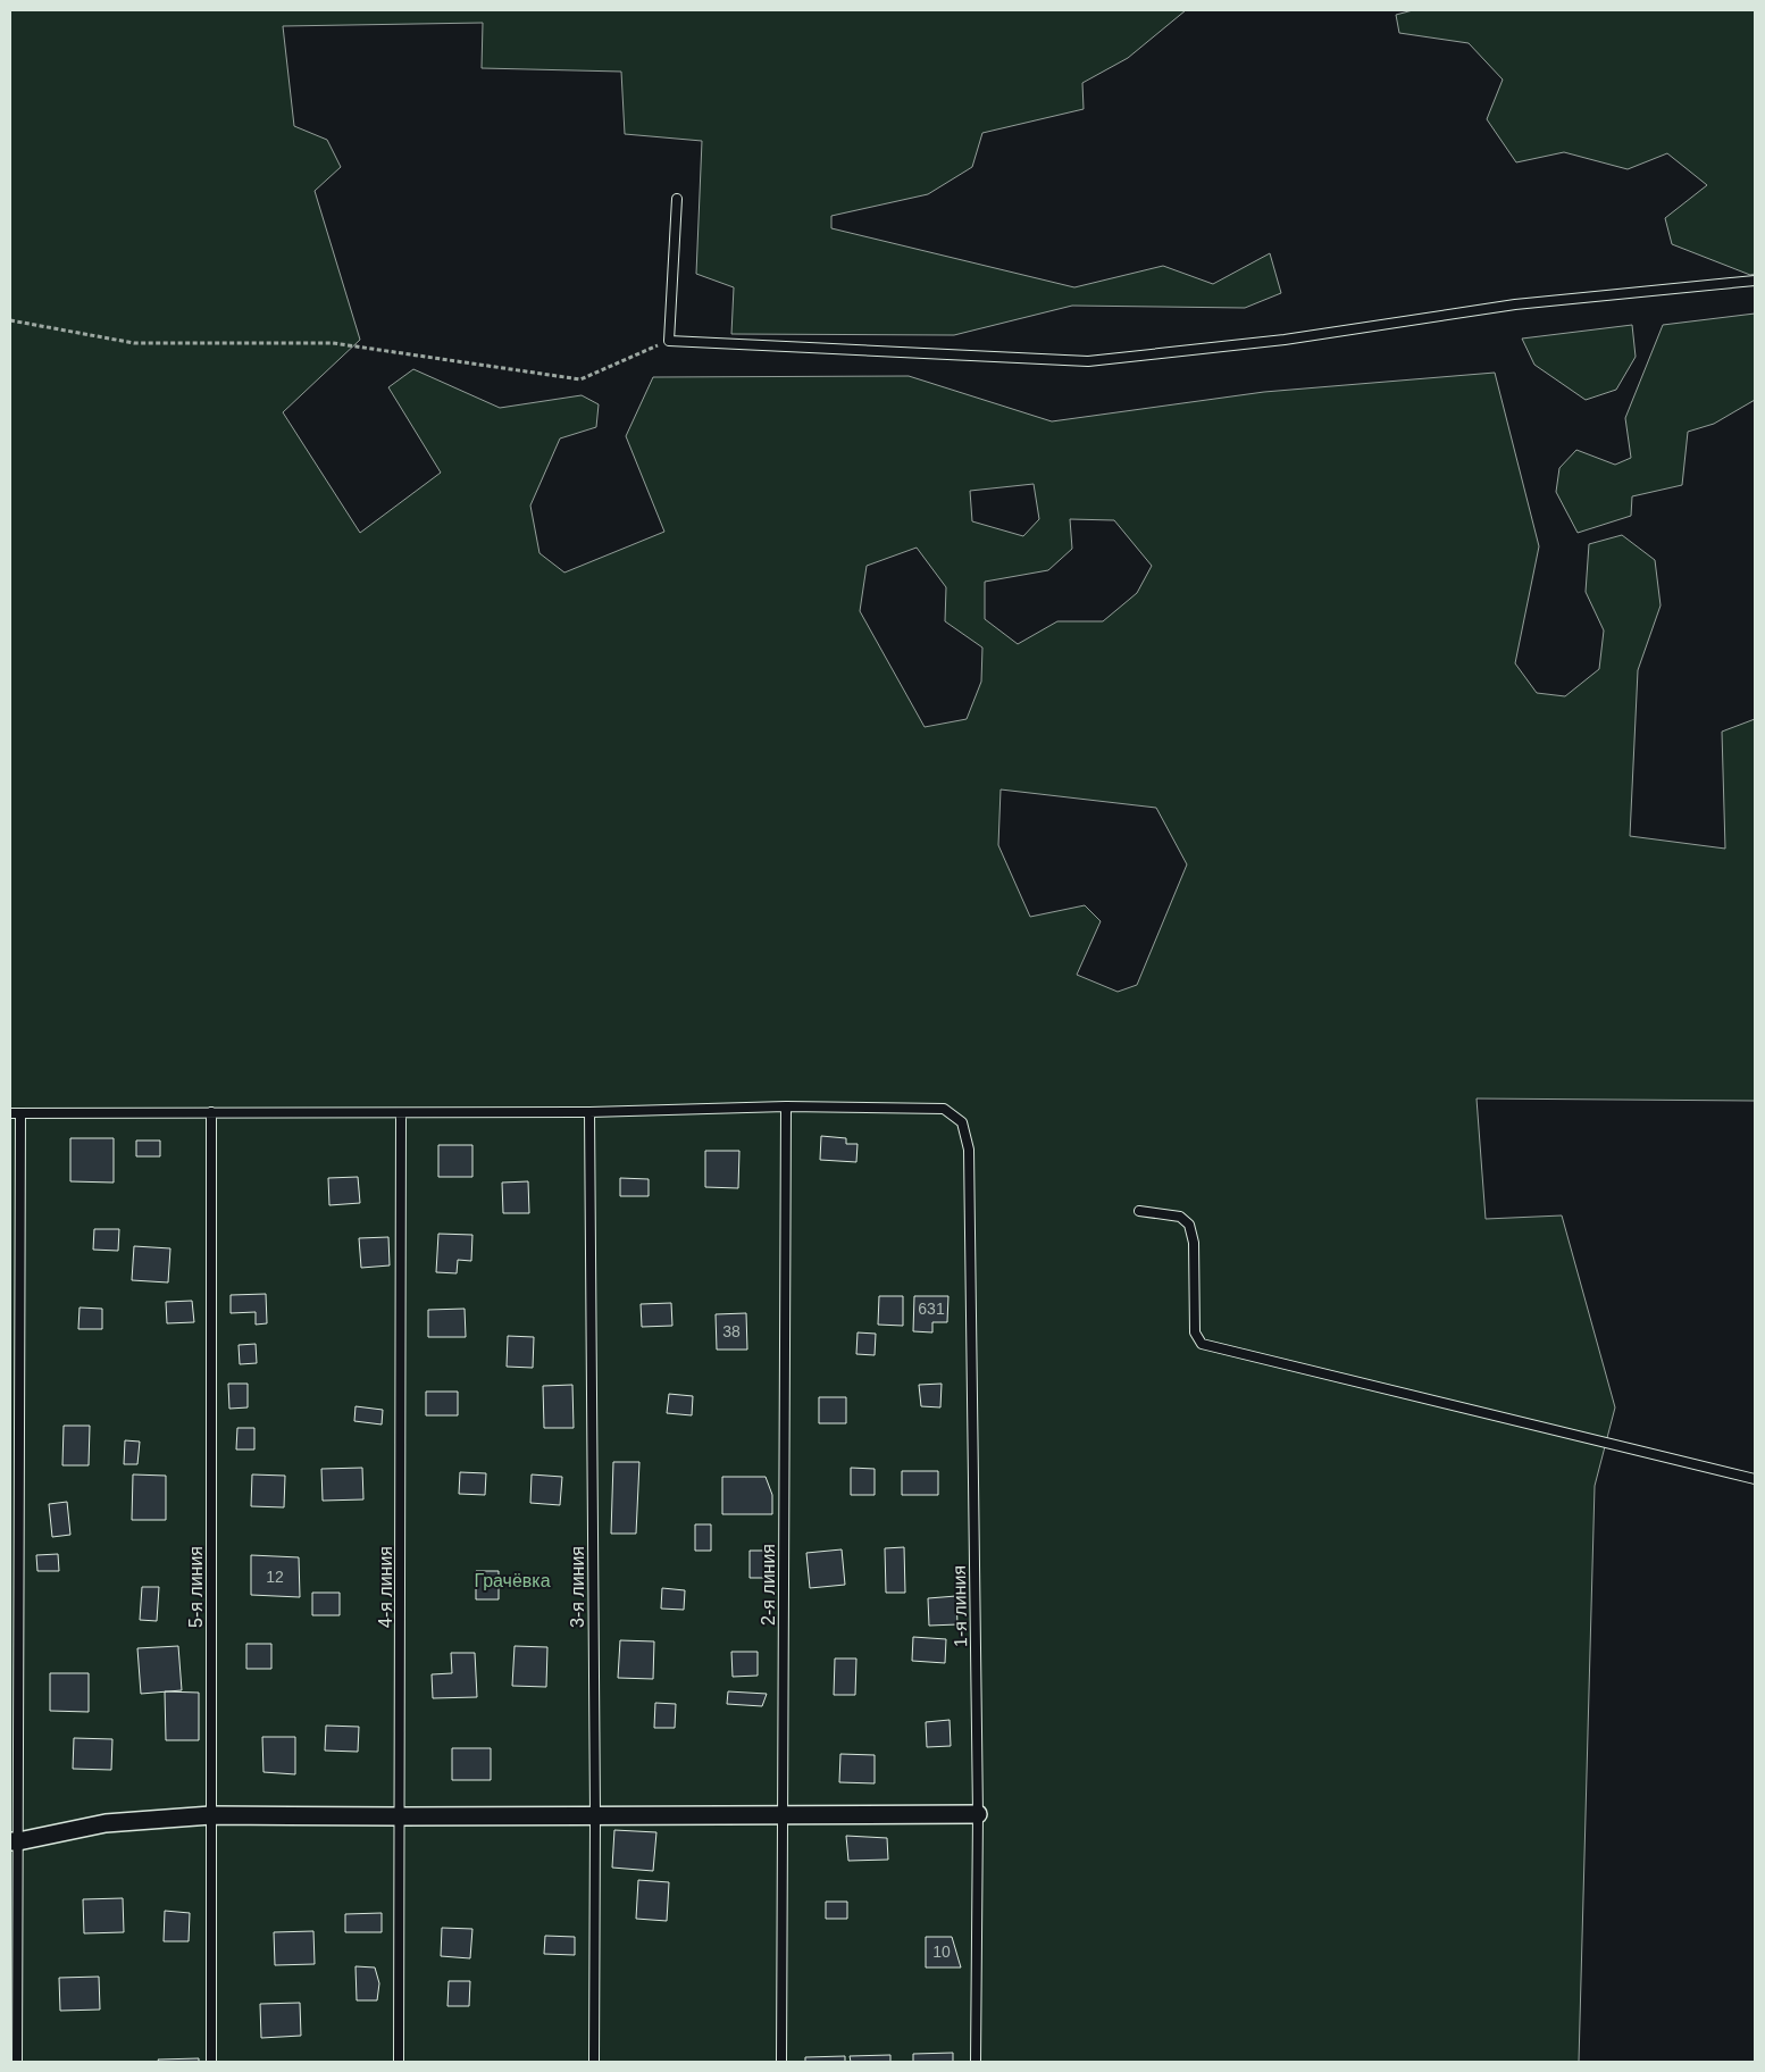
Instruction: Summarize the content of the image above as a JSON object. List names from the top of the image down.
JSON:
{
  "streets": {
    "lane": [
      "2-я линия",
      "5-я линия",
      "4-я линия",
      "3-я линия",
      "1-я линия"
    ]
  },
  "crossings": [
    ["2-я линия", "1-я линия"],
    ["5-я линия", "1-я линия"],
    ["4-я линия", "1-я линия"],
    ["3-я линия", "1-я линия"]
  ],
  "parks": ["Грачёвка"],
  "house_numbers": [
    "631",
    "38",
    "12",
    "10"
  ]
}
